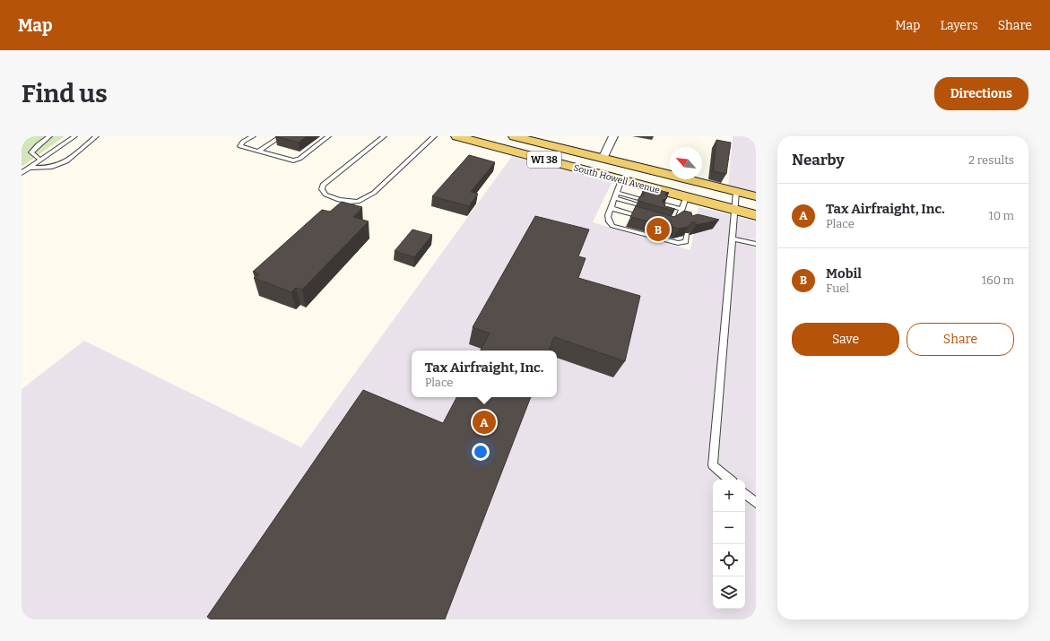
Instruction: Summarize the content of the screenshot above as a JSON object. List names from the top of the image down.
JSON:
{
  "streets": {
    "main road": ["WI 38", "South Howell Avenue"]
  },
  "north": "top left",
  "page": {
    "header": "Map",
    "nav": ["Map", "Layers", "Share"],
    "buttons": [
      "Directions",
      ["Save", "Share"]
    ],
    "title": "Find us",
    "heading": ["Nearby", "2 results"],
    "list": [
      {
        "mark": "A",
        "name": "Tax Airfraight, Inc.",
        "note": "Place",
        "value": "10 m"
      },
      {
        "mark": "B",
        "name": "Mobil",
        "note": "Fuel",
        "value": "160 m"
      }
    ],
    "pins": ["B", "A"],
    "popup": ["Tax Airfraight, Inc.", "Place"],
    "map_buttons": ["+", "−"]
  }
}
